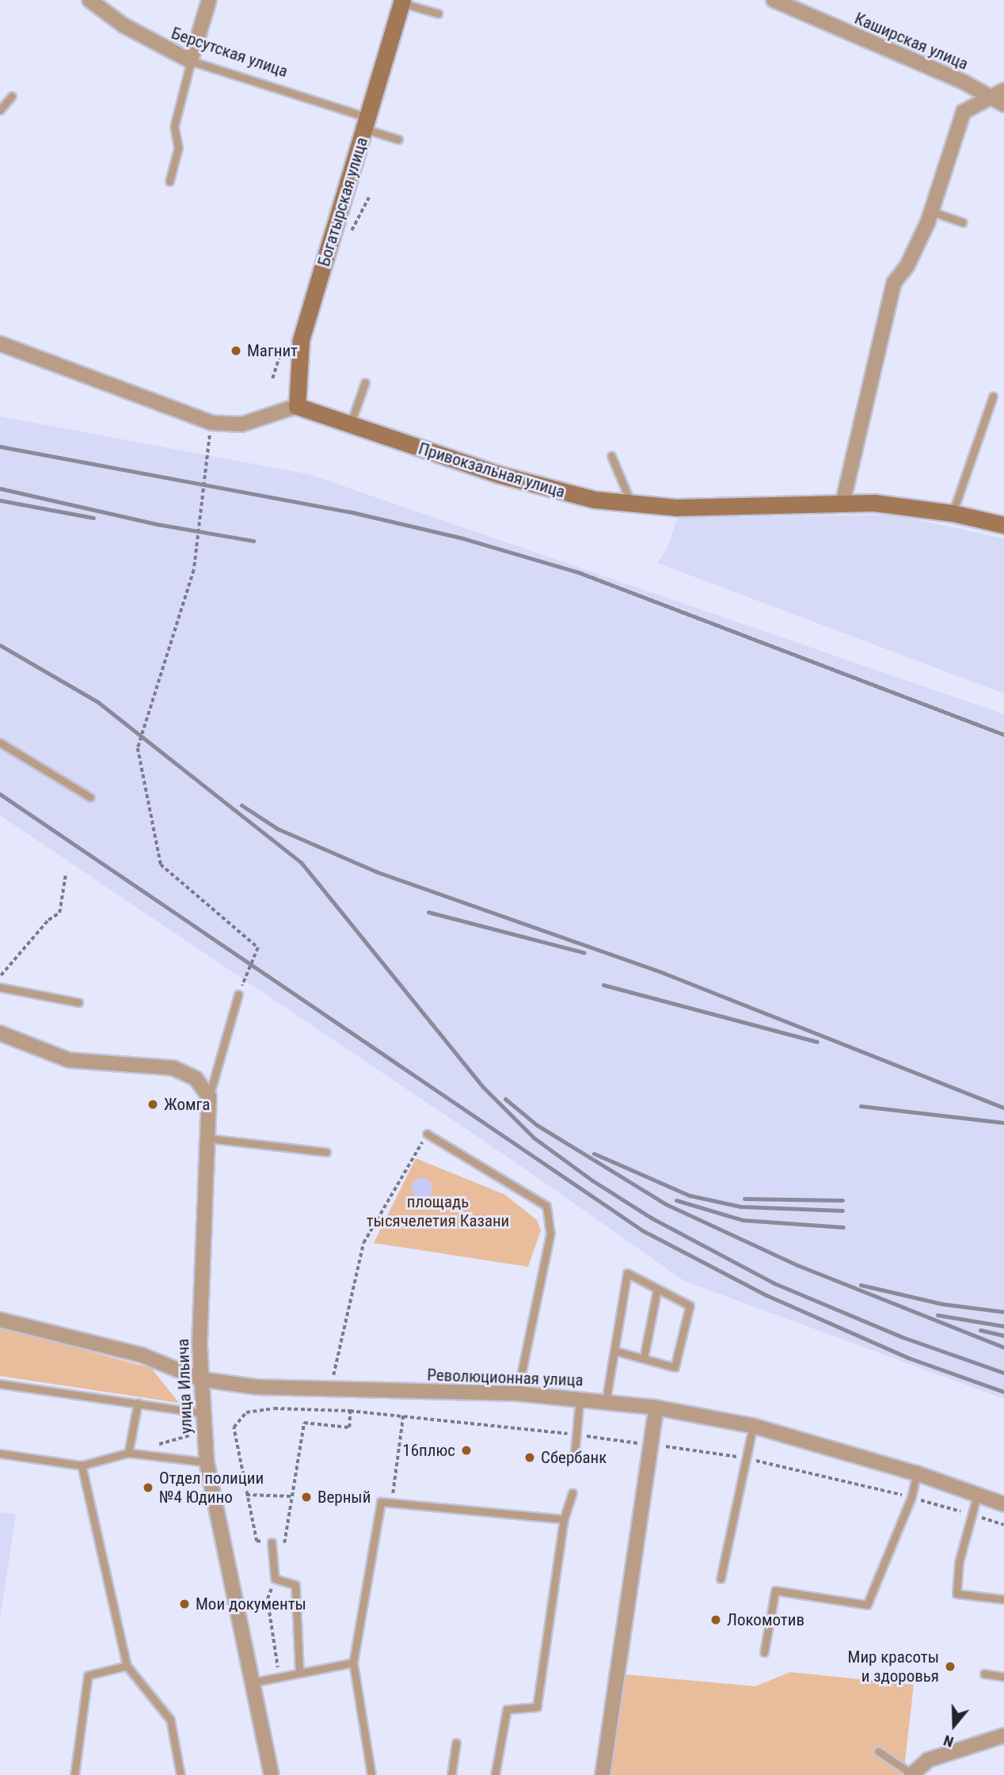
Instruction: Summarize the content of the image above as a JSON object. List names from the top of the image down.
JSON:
{
  "streets": {
    "main road": ["Богатырская улица", "Привокзальная улица"],
    "street": [
      "Каширская улица",
      "Берсутская улица",
      "Революционная улица",
      "улица Ильича"
    ]
  },
  "crossings": [
    ["Берсутская улица", "Богатырская улица"],
    ["Богатырская улица", "Привокзальная улица"],
    ["Революционная улица", "улица Ильича"]
  ],
  "parks": ["площадь тысячелетия Казани"],
  "places": [
    "Магнит",
    "Жомга",
    "16плюс",
    "Сбербанк",
    "Отдел полиции №4 Юдино",
    "Верный",
    "Мои документы",
    "Локомотив",
    "Мир красоты и здоровья"
  ],
  "north": "bottom"
}
